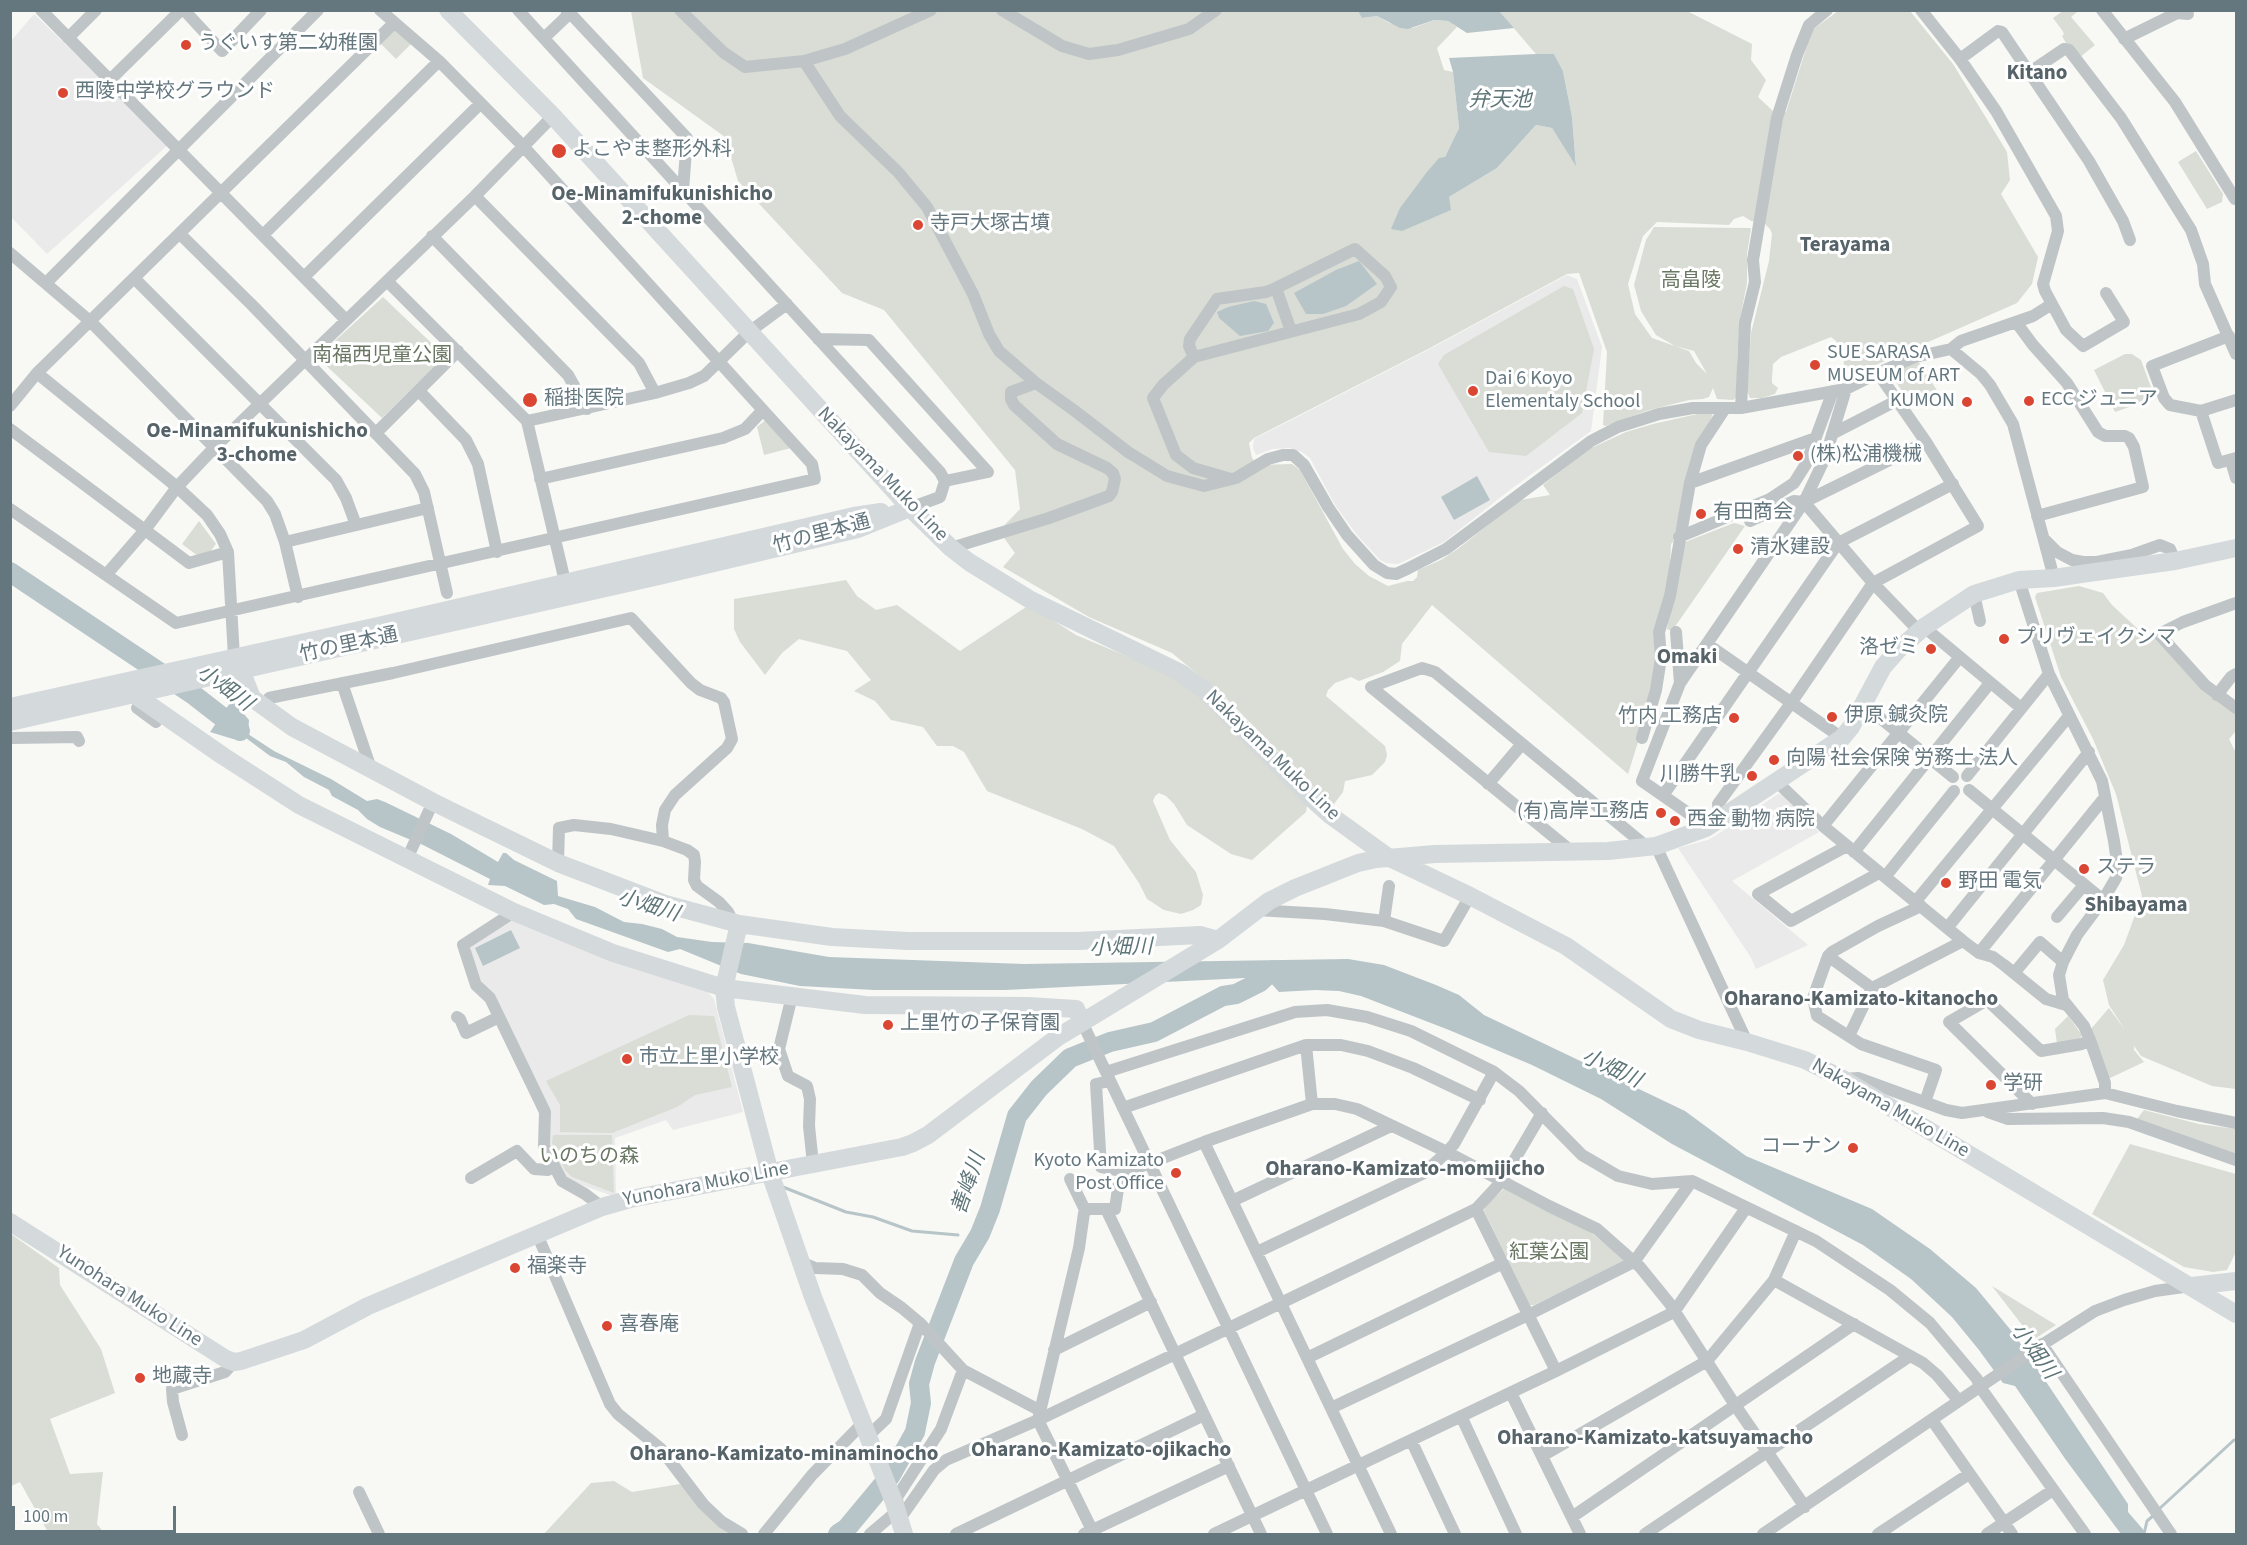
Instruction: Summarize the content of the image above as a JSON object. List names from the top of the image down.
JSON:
{
  "streets": {
    "main road": ["Nakayama Muko Line", "竹の里本通", "Yunohara Muko Line"]
  },
  "crossings": [
    ["Nakayama Muko Line", "竹の里本通"],
    ["Nakayama Muko Line", "Yunohara Muko Line"]
  ],
  "districts": [
    "Kitano",
    "Oe-Minamifukunishicho 2-chome",
    "Terayama",
    "Oe-Minamifukunishicho 3-chome",
    "Omaki",
    "Shibayama",
    "Oharano-Kamizato-kitanocho",
    "Oharano-Kamizato-momijicho",
    "Oharano-Kamizato-katsuyamacho",
    "Oharano-Kamizato-ojikacho",
    "Oharano-Kamizato-minaminocho"
  ],
  "water": ["弁天池", "小畑川", "善峰川"],
  "parks": [
    "高畠陵",
    "南福西児童公園",
    "いのちの森",
    "紅葉公園"
  ],
  "places": [
    "うぐいす第二幼稚園",
    "西陵中学校グラウンド",
    "よこやま整形外科",
    "寺戸大塚古墳",
    "SUE SARASA MUSEUM of ART",
    "Dai 6 Koyo Elementaly School",
    "稲掛医院",
    "ECC ジュニア",
    "KUMON",
    "(株)松浦機械",
    "有田商会",
    "清水建設",
    "プリヴェイクシマ",
    "洛ゼミ",
    "伊原 鍼灸院",
    "竹内 工務店",
    "向陽 社会保険 労務士 法人",
    "川勝牛乳",
    "(有)高岸工務店",
    "西金 動物 病院",
    "ステラ",
    "野田 電気",
    "上里竹の子保育園",
    "市立上里小学校",
    "学研",
    "コーナン",
    "Kyoto Kamizato Post Office",
    "福楽寺",
    "喜春庵",
    "地蔵寺"
  ],
  "scale_bar": "100 m"
}
